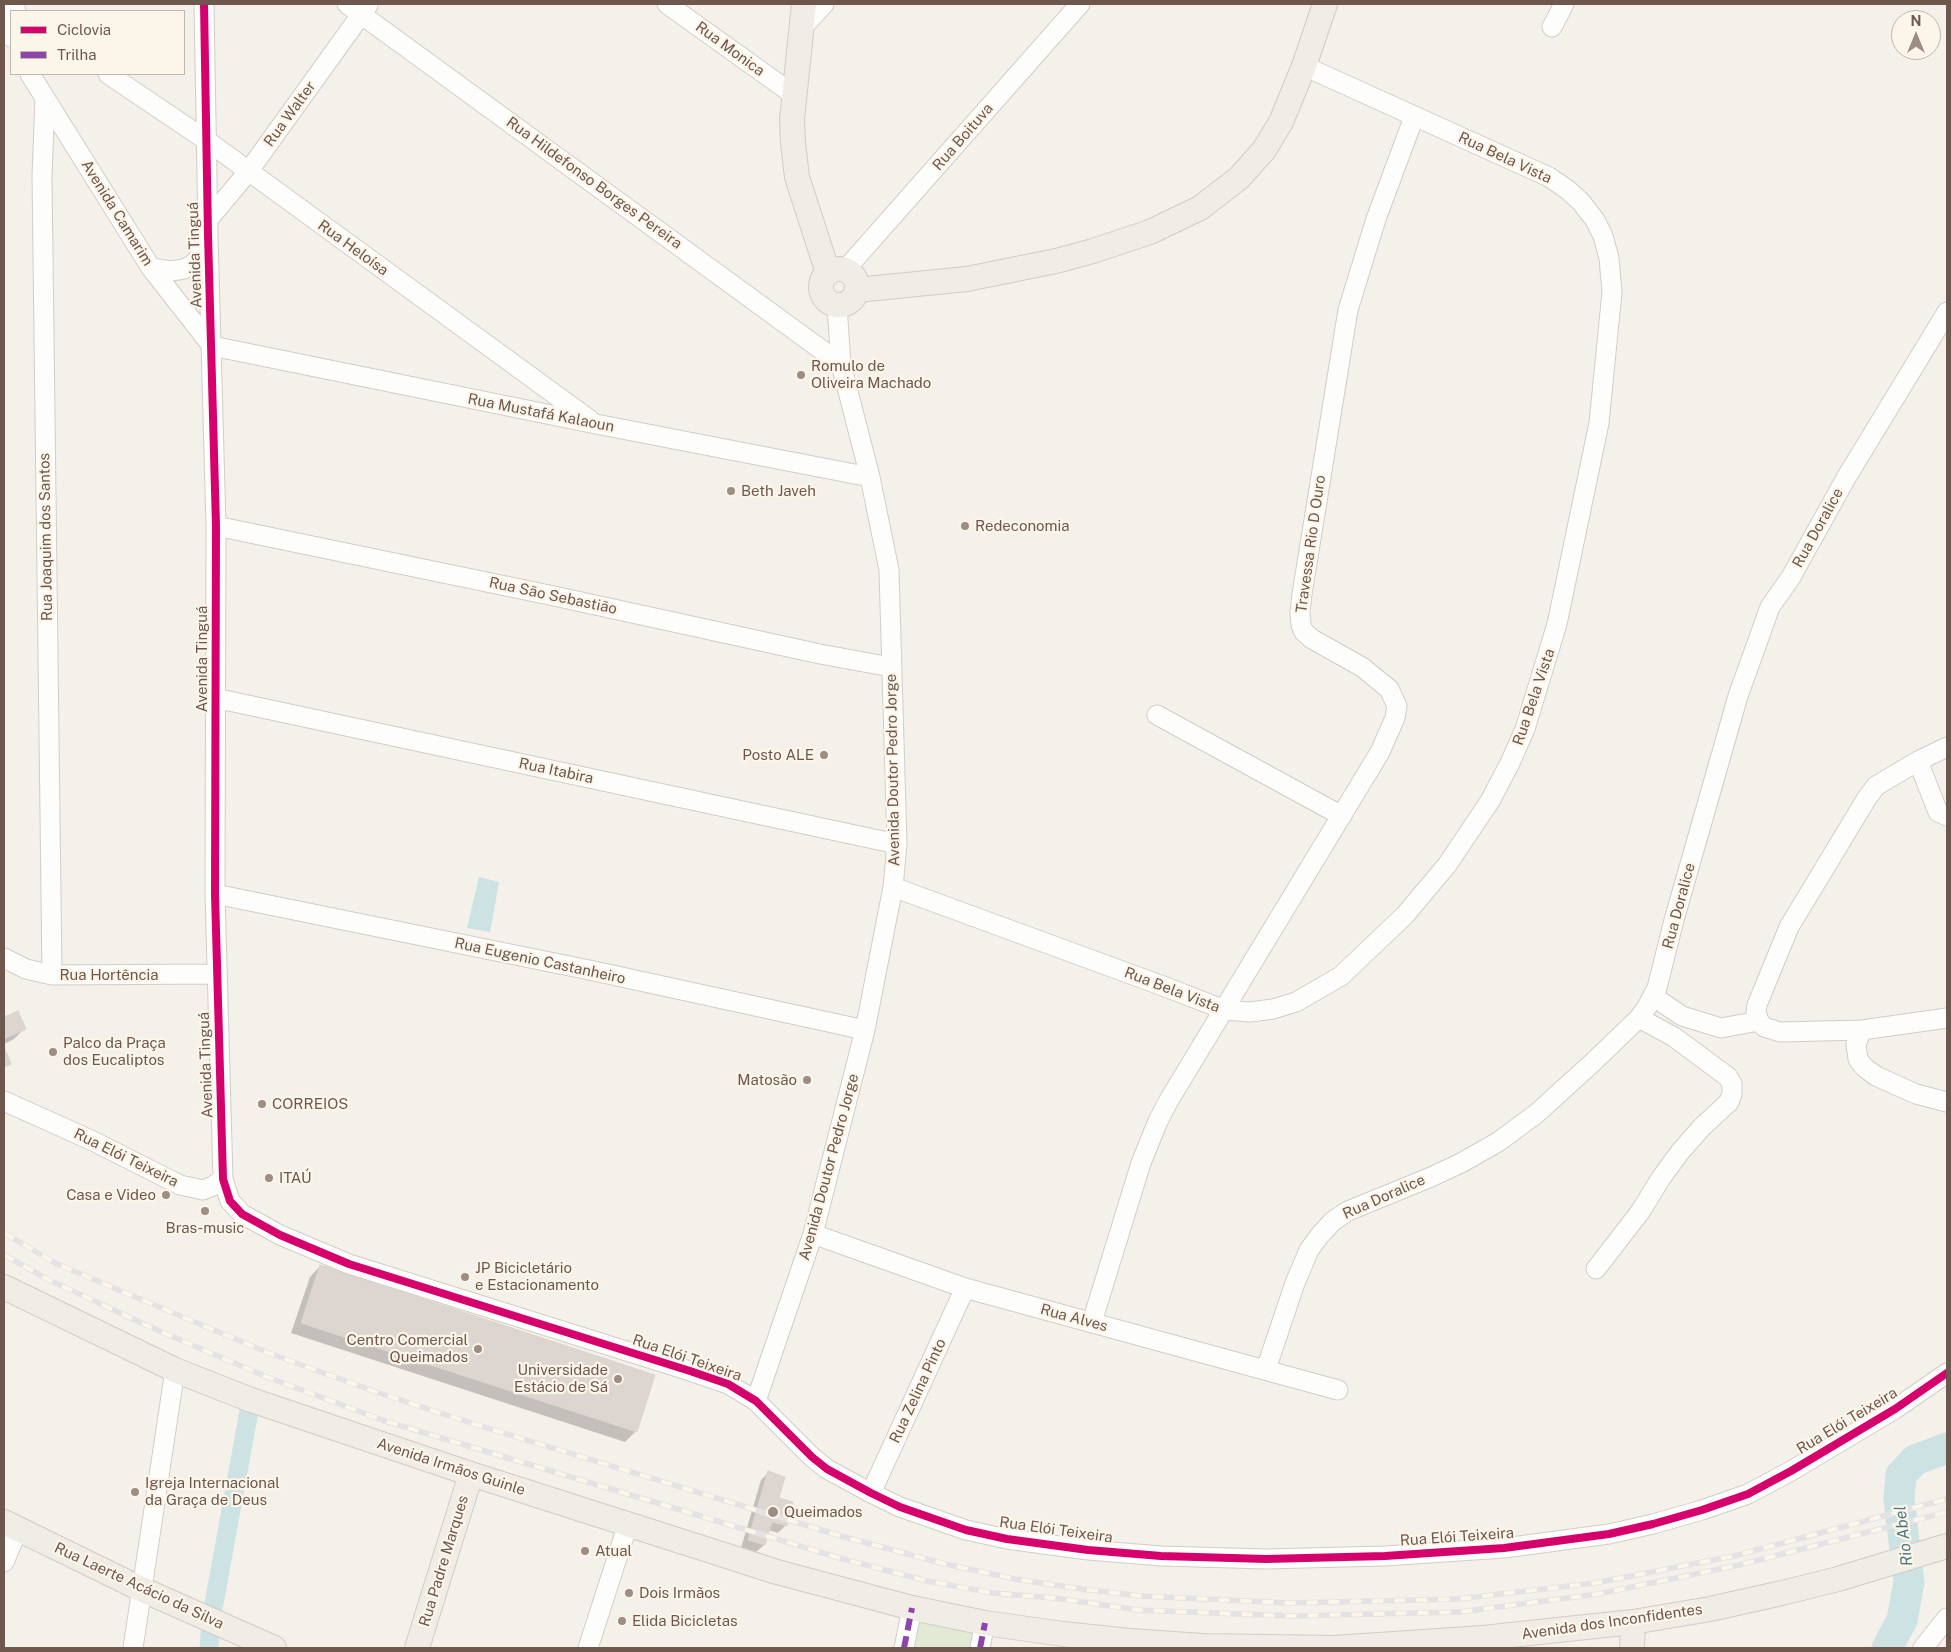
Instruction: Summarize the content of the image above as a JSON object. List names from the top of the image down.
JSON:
{
  "streets": {
    "main road": [
      "Avenida Irmãos Guinle",
      "Rua Padre Marques",
      "Rua Laerte Acácio da Silva",
      "Avenida dos Inconfidentes"
    ],
    "street": [
      "Rua Monica",
      "Rua Walter",
      "Rua Boituva",
      "Rua Bela Vista",
      "Rua Hildefonso Borges Pereira",
      "Avenida Camarim",
      "Rua Heloísa",
      "Avenida Tinguá",
      "Rua Mustafá Kalaoun",
      "Rua Doralice",
      "Rua Joaquim dos Santos",
      "Travessa Rio D Ouro",
      "Rua São Sebastião",
      "Avenida Doutor Pedro Jorge",
      "Rua Itabira",
      "Rua Eugenio Castanheiro",
      "Rua Hortência",
      "Rua Elói Teixeira",
      "Rua Alves",
      "Rua Zelina Pinto"
    ]
  },
  "crossings": [
    ["Rua Walter", "Rua Hildefonso Borges Pereira"],
    ["Rua Walter", "Rua Heloísa"],
    ["Rua Walter", "Avenida Tinguá"],
    ["Rua Boituva", "Avenida Doutor Pedro Jorge"],
    ["Rua Bela Vista", "Travessa Rio D Ouro"],
    ["Rua Bela Vista", "Avenida Doutor Pedro Jorge"],
    ["Rua Hildefonso Borges Pereira", "Avenida Doutor Pedro Jorge"],
    ["Avenida Camarim", "Avenida Tinguá"],
    ["Avenida Camarim", "Rua Mustafá Kalaoun"],
    ["Avenida Camarim", "Rua Joaquim dos Santos"],
    ["Rua Heloísa", "Avenida Tinguá"],
    ["Rua Heloísa", "Rua Mustafá Kalaoun"],
    ["Avenida Tinguá", "Rua Mustafá Kalaoun"],
    ["Avenida Tinguá", "Rua São Sebastião"],
    ["Avenida Tinguá", "Rua Itabira"],
    ["Avenida Tinguá", "Rua Eugenio Castanheiro"],
    ["Avenida Tinguá", "Rua Hortência"],
    ["Avenida Tinguá", "Rua Elói Teixeira"],
    ["Rua Mustafá Kalaoun", "Avenida Doutor Pedro Jorge"],
    ["Rua Doralice", "Rua Alves"],
    ["Rua Joaquim dos Santos", "Rua Hortência"],
    ["Travessa Rio D Ouro", "Rua Alves"],
    ["Rua São Sebastião", "Avenida Doutor Pedro Jorge"],
    ["Avenida Doutor Pedro Jorge", "Rua Itabira"],
    ["Avenida Doutor Pedro Jorge", "Rua Eugenio Castanheiro"],
    ["Avenida Doutor Pedro Jorge", "Rua Elói Teixeira"],
    ["Avenida Doutor Pedro Jorge", "Rua Alves"],
    ["Rua Elói Teixeira", "Rua Zelina Pinto"],
    ["Rua Alves", "Rua Zelina Pinto"],
    ["Avenida Irmãos Guinle", "Rua Padre Marques"],
    ["Avenida Irmãos Guinle", "Avenida dos Inconfidentes"]
  ],
  "water": ["Rio Abel"],
  "places": [
    "Romulo de Oliveira Machado",
    "Beth Javeh",
    "Redeconomia",
    "Posto ALE",
    "Palco da Praça dos Eucaliptos",
    "Matosão",
    "CORREIOS",
    "ITAÚ",
    "Casa e Video",
    "Bras-music",
    "JP Bicicletário e Estacionamento",
    "Centro Comercial Queimados",
    "Universidade Estácio de Sá",
    "Igreja Internacional da Graça de Deus",
    "Queimados",
    "Atual",
    "Dois Irmãos",
    "Elida Bicicletas"
  ],
  "legend": ["Ciclovia", "Trilha"],
  "north": "top"
}
